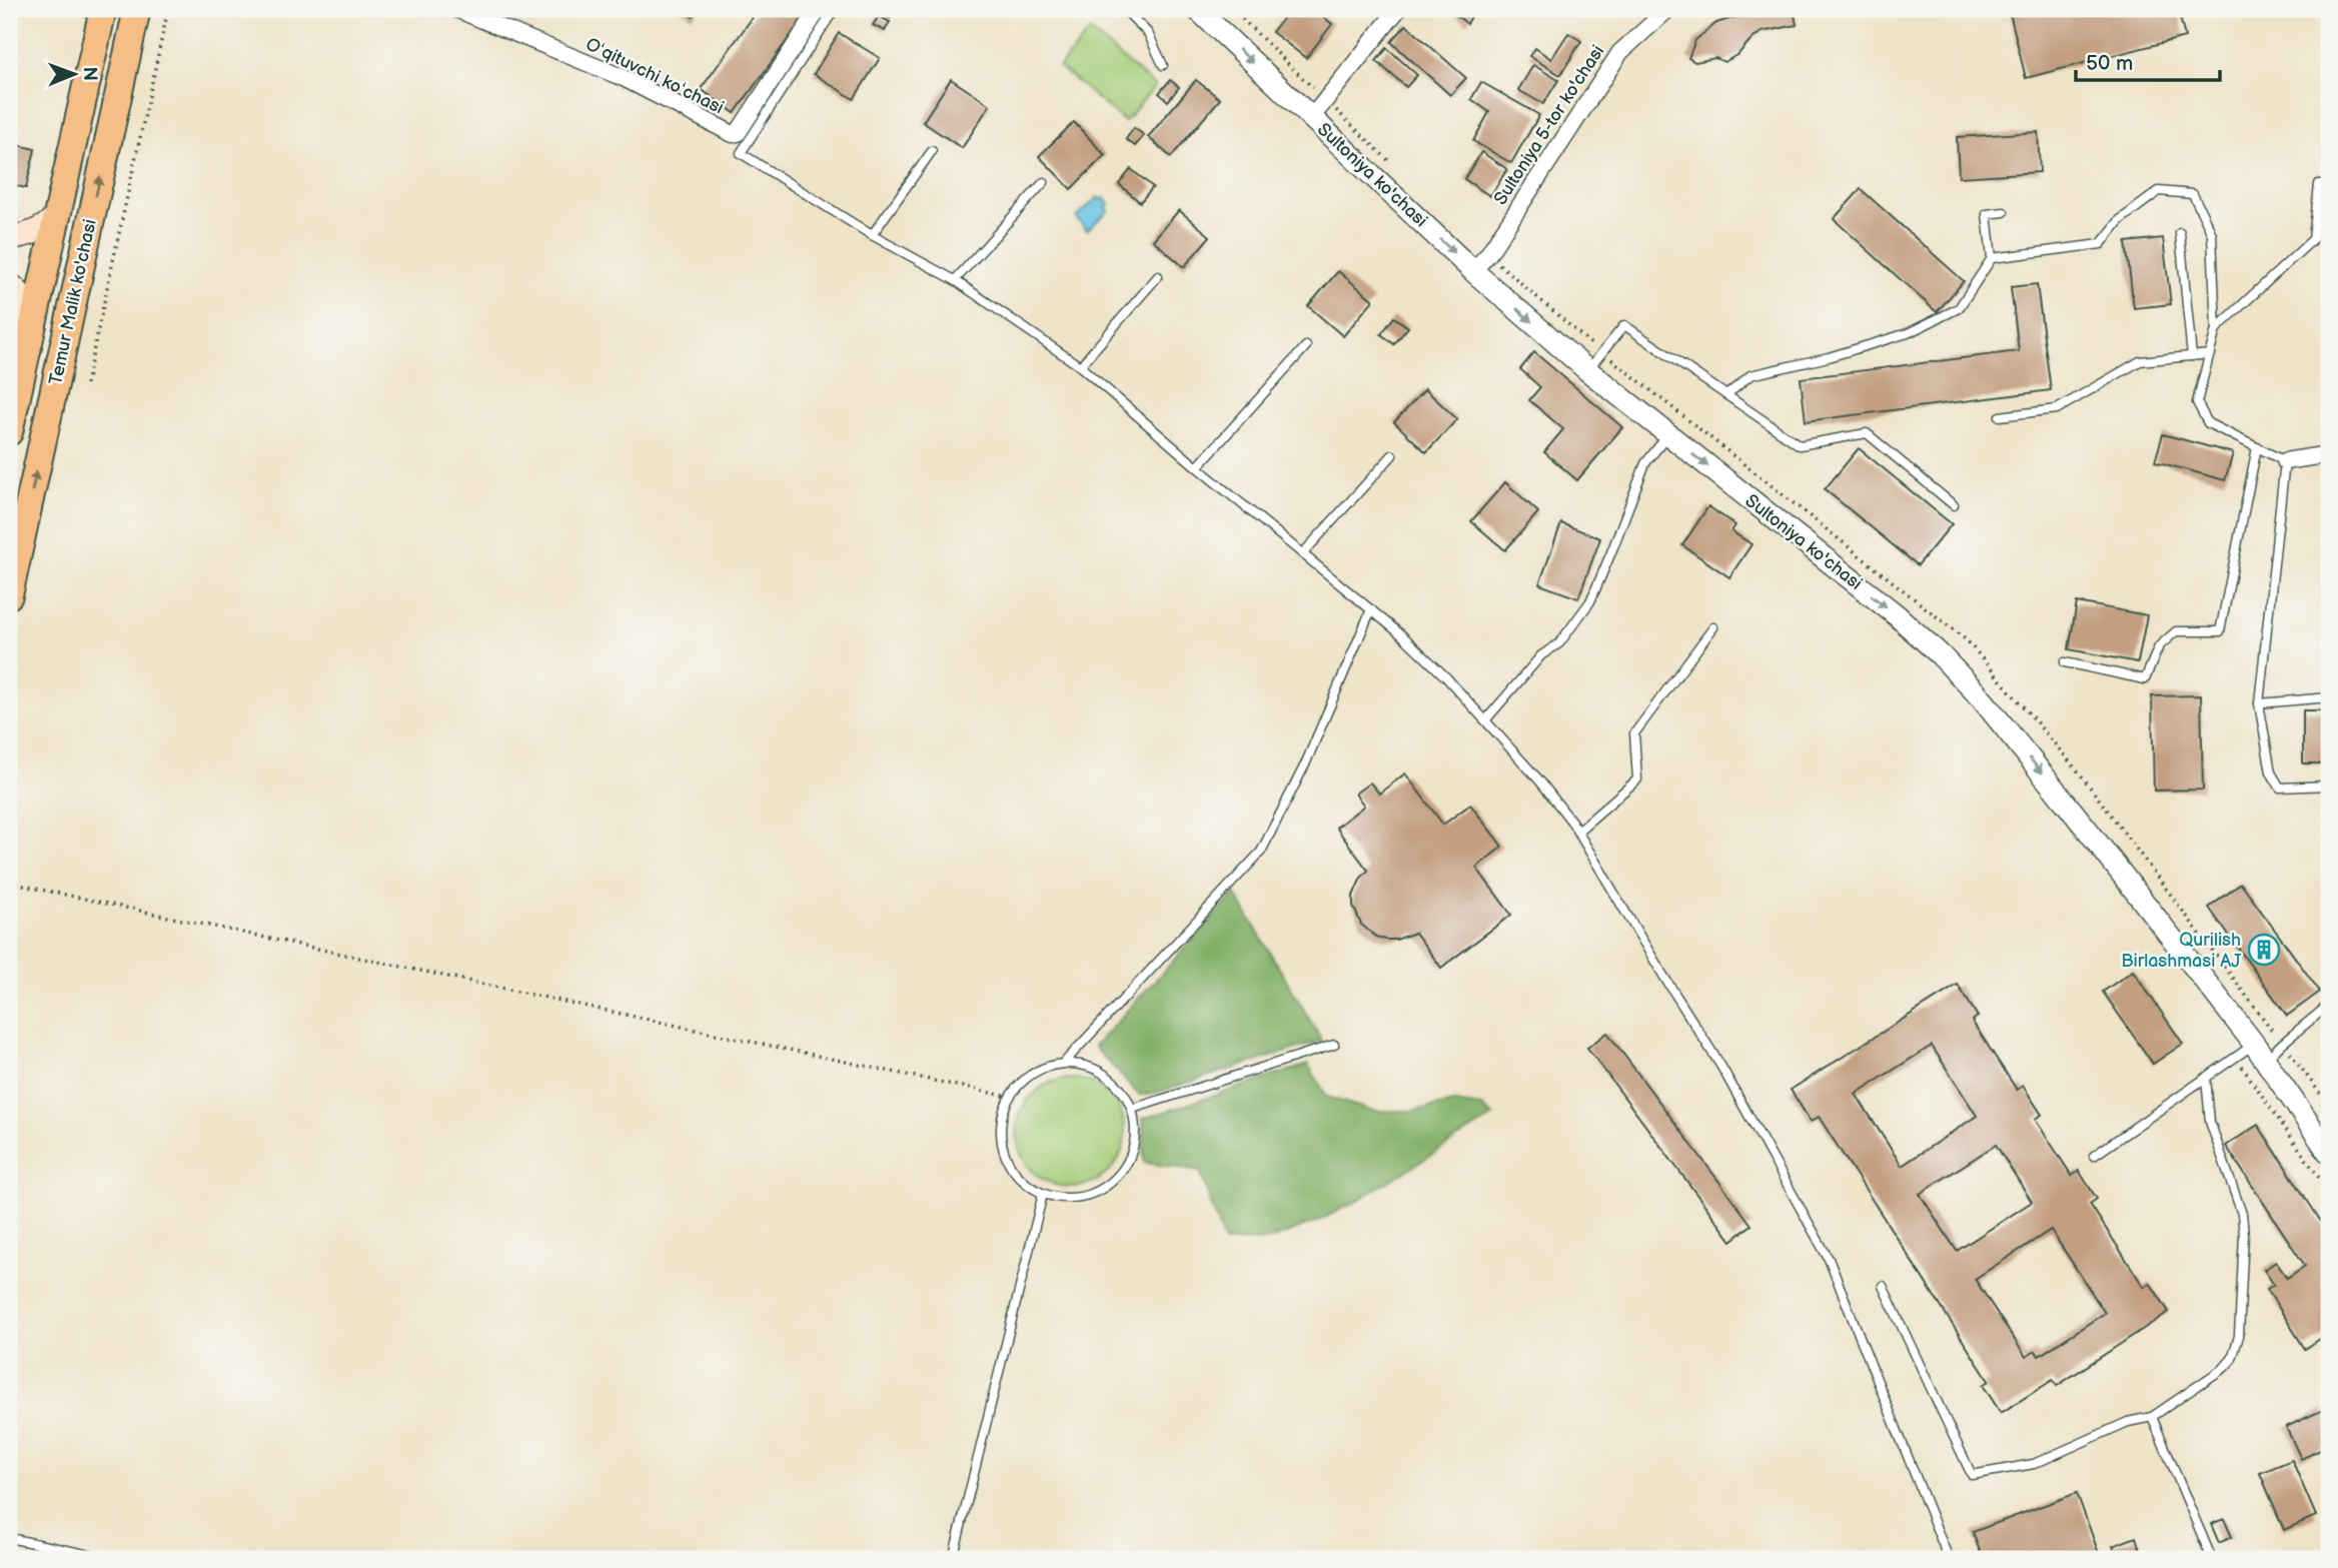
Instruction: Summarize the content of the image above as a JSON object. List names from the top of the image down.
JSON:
{
  "streets": {
    "highway": ["Temur Malik ko'chasi"],
    "street": ["Oʻqituvchi koʻchasi", "Sultoniya 5-tor ko'chasi", "Sultoniya ko'chasi"]
  },
  "crossings": [
    ["Sultoniya 5-tor ko'chasi", "Sultoniya ko'chasi"]
  ],
  "one_way": ["Sultoniya ko'chasi"],
  "places": {
    "building": ["Qurilish Birlashmasi AJ"]
  },
  "scale_bar": "50 m",
  "north": "right"
}
